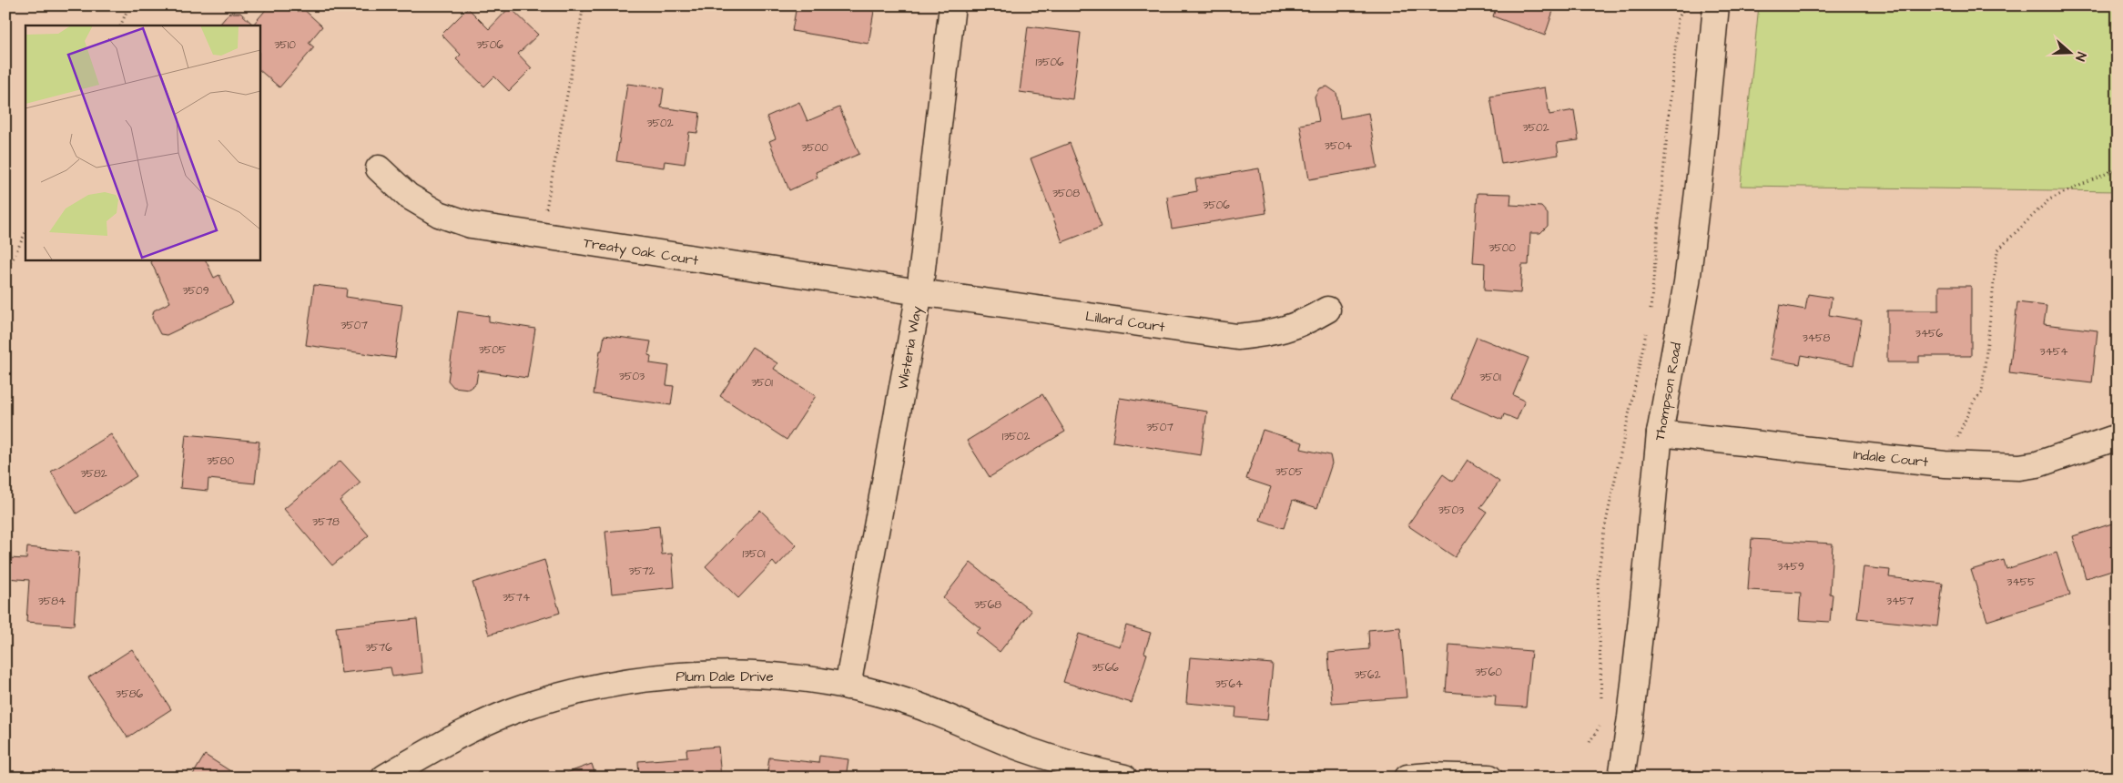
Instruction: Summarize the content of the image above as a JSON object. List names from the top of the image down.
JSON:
{
  "streets": {
    "street": [
      "Treaty Oak Court",
      "Lillard Court",
      "Wisteria Way",
      "Thompson Road",
      "Indale Court",
      "Plum Dale Drive"
    ]
  },
  "crossings": [
    ["Treaty Oak Court", "Lillard Court"],
    ["Treaty Oak Court", "Wisteria Way"],
    ["Lillard Court", "Wisteria Way"],
    ["Wisteria Way", "Plum Dale Drive"],
    ["Thompson Road", "Indale Court"]
  ],
  "house_numbers": [
    "3510",
    "3506",
    "13506",
    "3502",
    "3502",
    "3504",
    "3500",
    "3508",
    "3506",
    "3500",
    "3509",
    "3507",
    "3456",
    "3458",
    "3505",
    "3454",
    "3503",
    "3501",
    "3501",
    "3507",
    "13502",
    "3580",
    "3505",
    "3582",
    "3503",
    "3578",
    "13501",
    "3459",
    "3572",
    "3455",
    "3574",
    "3584",
    "3457",
    "3568",
    "3576",
    "3566",
    "3560",
    "3562",
    "3564",
    "3586"
  ],
  "north": "right"
}
